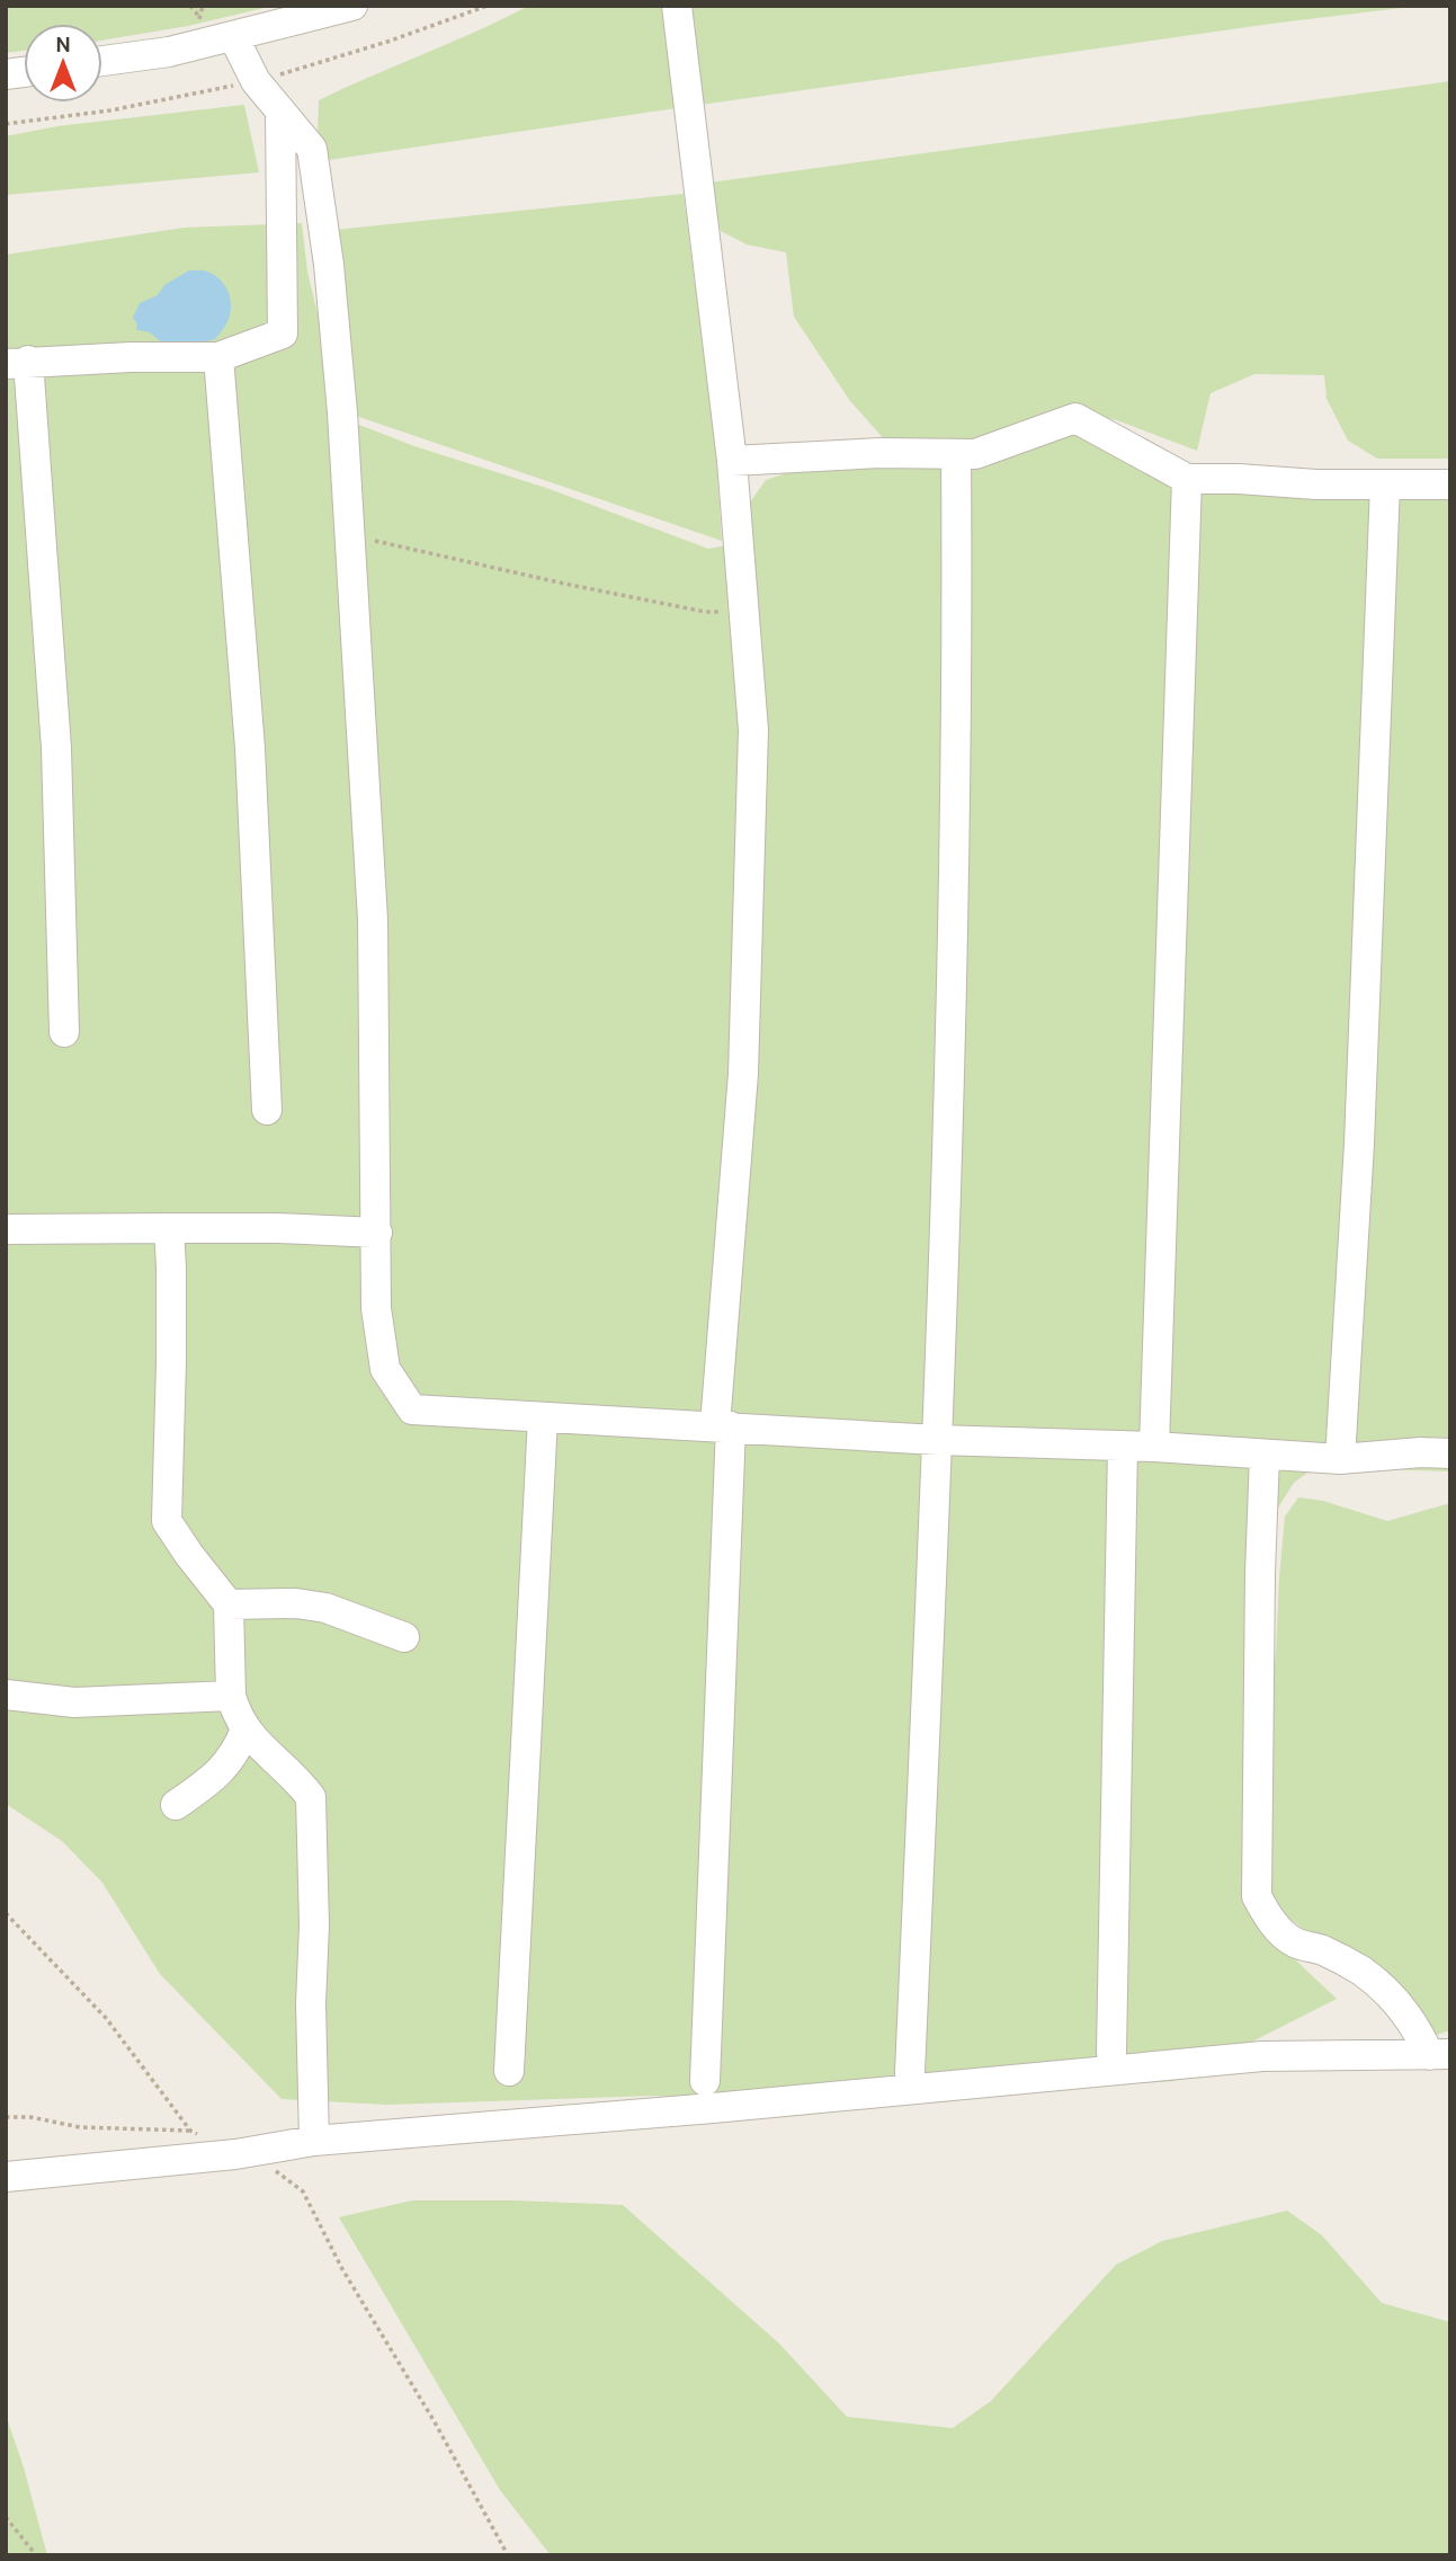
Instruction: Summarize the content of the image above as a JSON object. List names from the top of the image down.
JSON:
{
  "north": "top"
}
